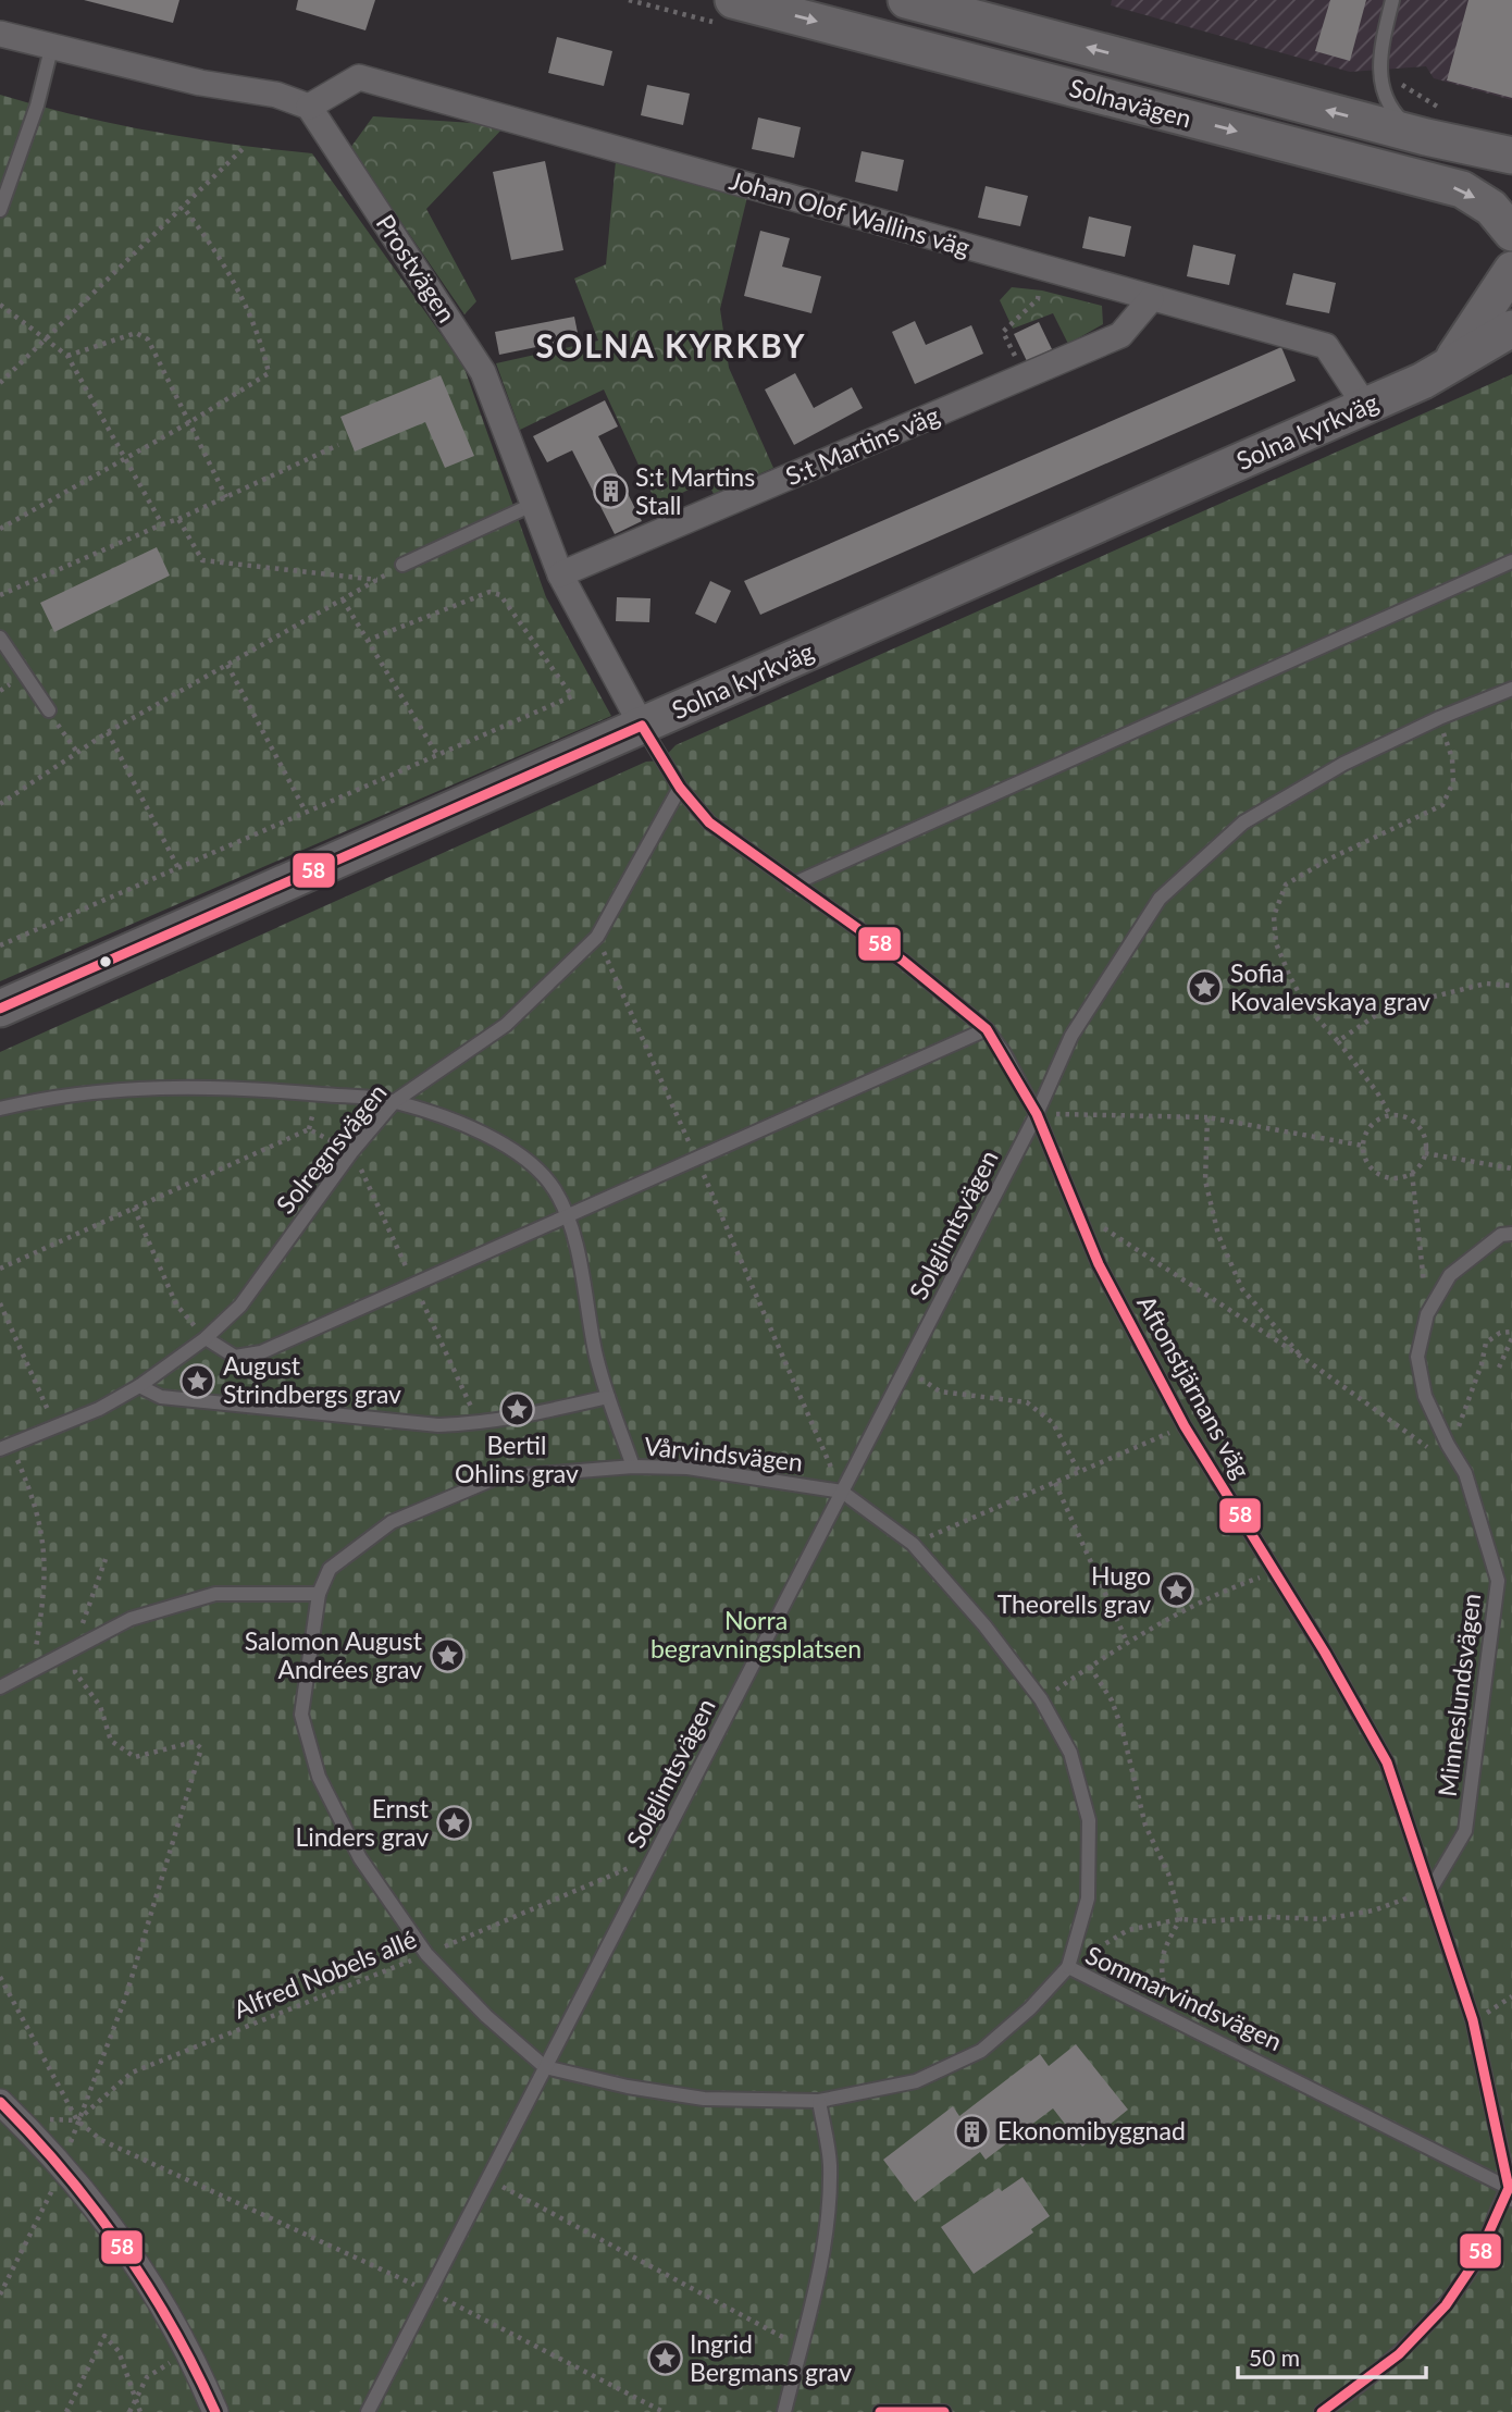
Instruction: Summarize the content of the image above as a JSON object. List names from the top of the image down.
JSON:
{
  "streets": {
    "street": [
      "Solnavägen",
      "Johan Olof Wallins väg",
      "Prostvägen",
      "Solna kyrkväg",
      "S:t Martins väg"
    ],
    "lane": [
      "Solregnsvägen",
      "Solglimtsvägen",
      "Aftonstjärnans väg",
      "Vårvindsvägen",
      "Minneslundsvägen",
      "Sommarvindsvägen"
    ],
    "path": ["Alfred Nobels allé"]
  },
  "crossings": [
    ["Johan Olof Wallins väg", "Prostvägen"],
    ["Johan Olof Wallins väg", "Solna kyrkväg"],
    ["Johan Olof Wallins väg", "S:t Martins väg"],
    ["Prostvägen", "Solna kyrkväg"],
    ["Prostvägen", "S:t Martins väg"],
    ["Prostvägen", "Aftonstjärnans väg"],
    ["Solna kyrkväg", "Aftonstjärnans väg"],
    ["Solregnsvägen", "Aftonstjärnans väg"],
    ["Solglimtsvägen", "Aftonstjärnans väg"],
    ["Solglimtsvägen", "Vårvindsvägen"],
    ["Solglimtsvägen", "Alfred Nobels allé"],
    ["Solglimtsvägen", "Sommarvindsvägen"],
    ["Aftonstjärnans väg", "Minneslundsvägen"],
    ["Aftonstjärnans väg", "Sommarvindsvägen"],
    ["Vårvindsvägen", "Sommarvindsvägen"],
    ["Alfred Nobels allé", "Sommarvindsvägen"]
  ],
  "districts": ["SOLNA KYRKBY"],
  "parks": ["Norra begravningsplatsen"],
  "places": {
    "building": ["S:t Martins Stall", "Ekonomibyggnad"],
    "place": [
      "Sofia Kovalevskaya grav",
      "August Strindbergs grav",
      "Bertil Ohlins grav",
      "Hugo Theorells grav",
      "Salomon August Andrées grav",
      "Ernst Linders grav",
      "Ingrid Bergmans grav"
    ]
  },
  "lines": ["transit line 58"],
  "scale_bar": "50 m"
}
